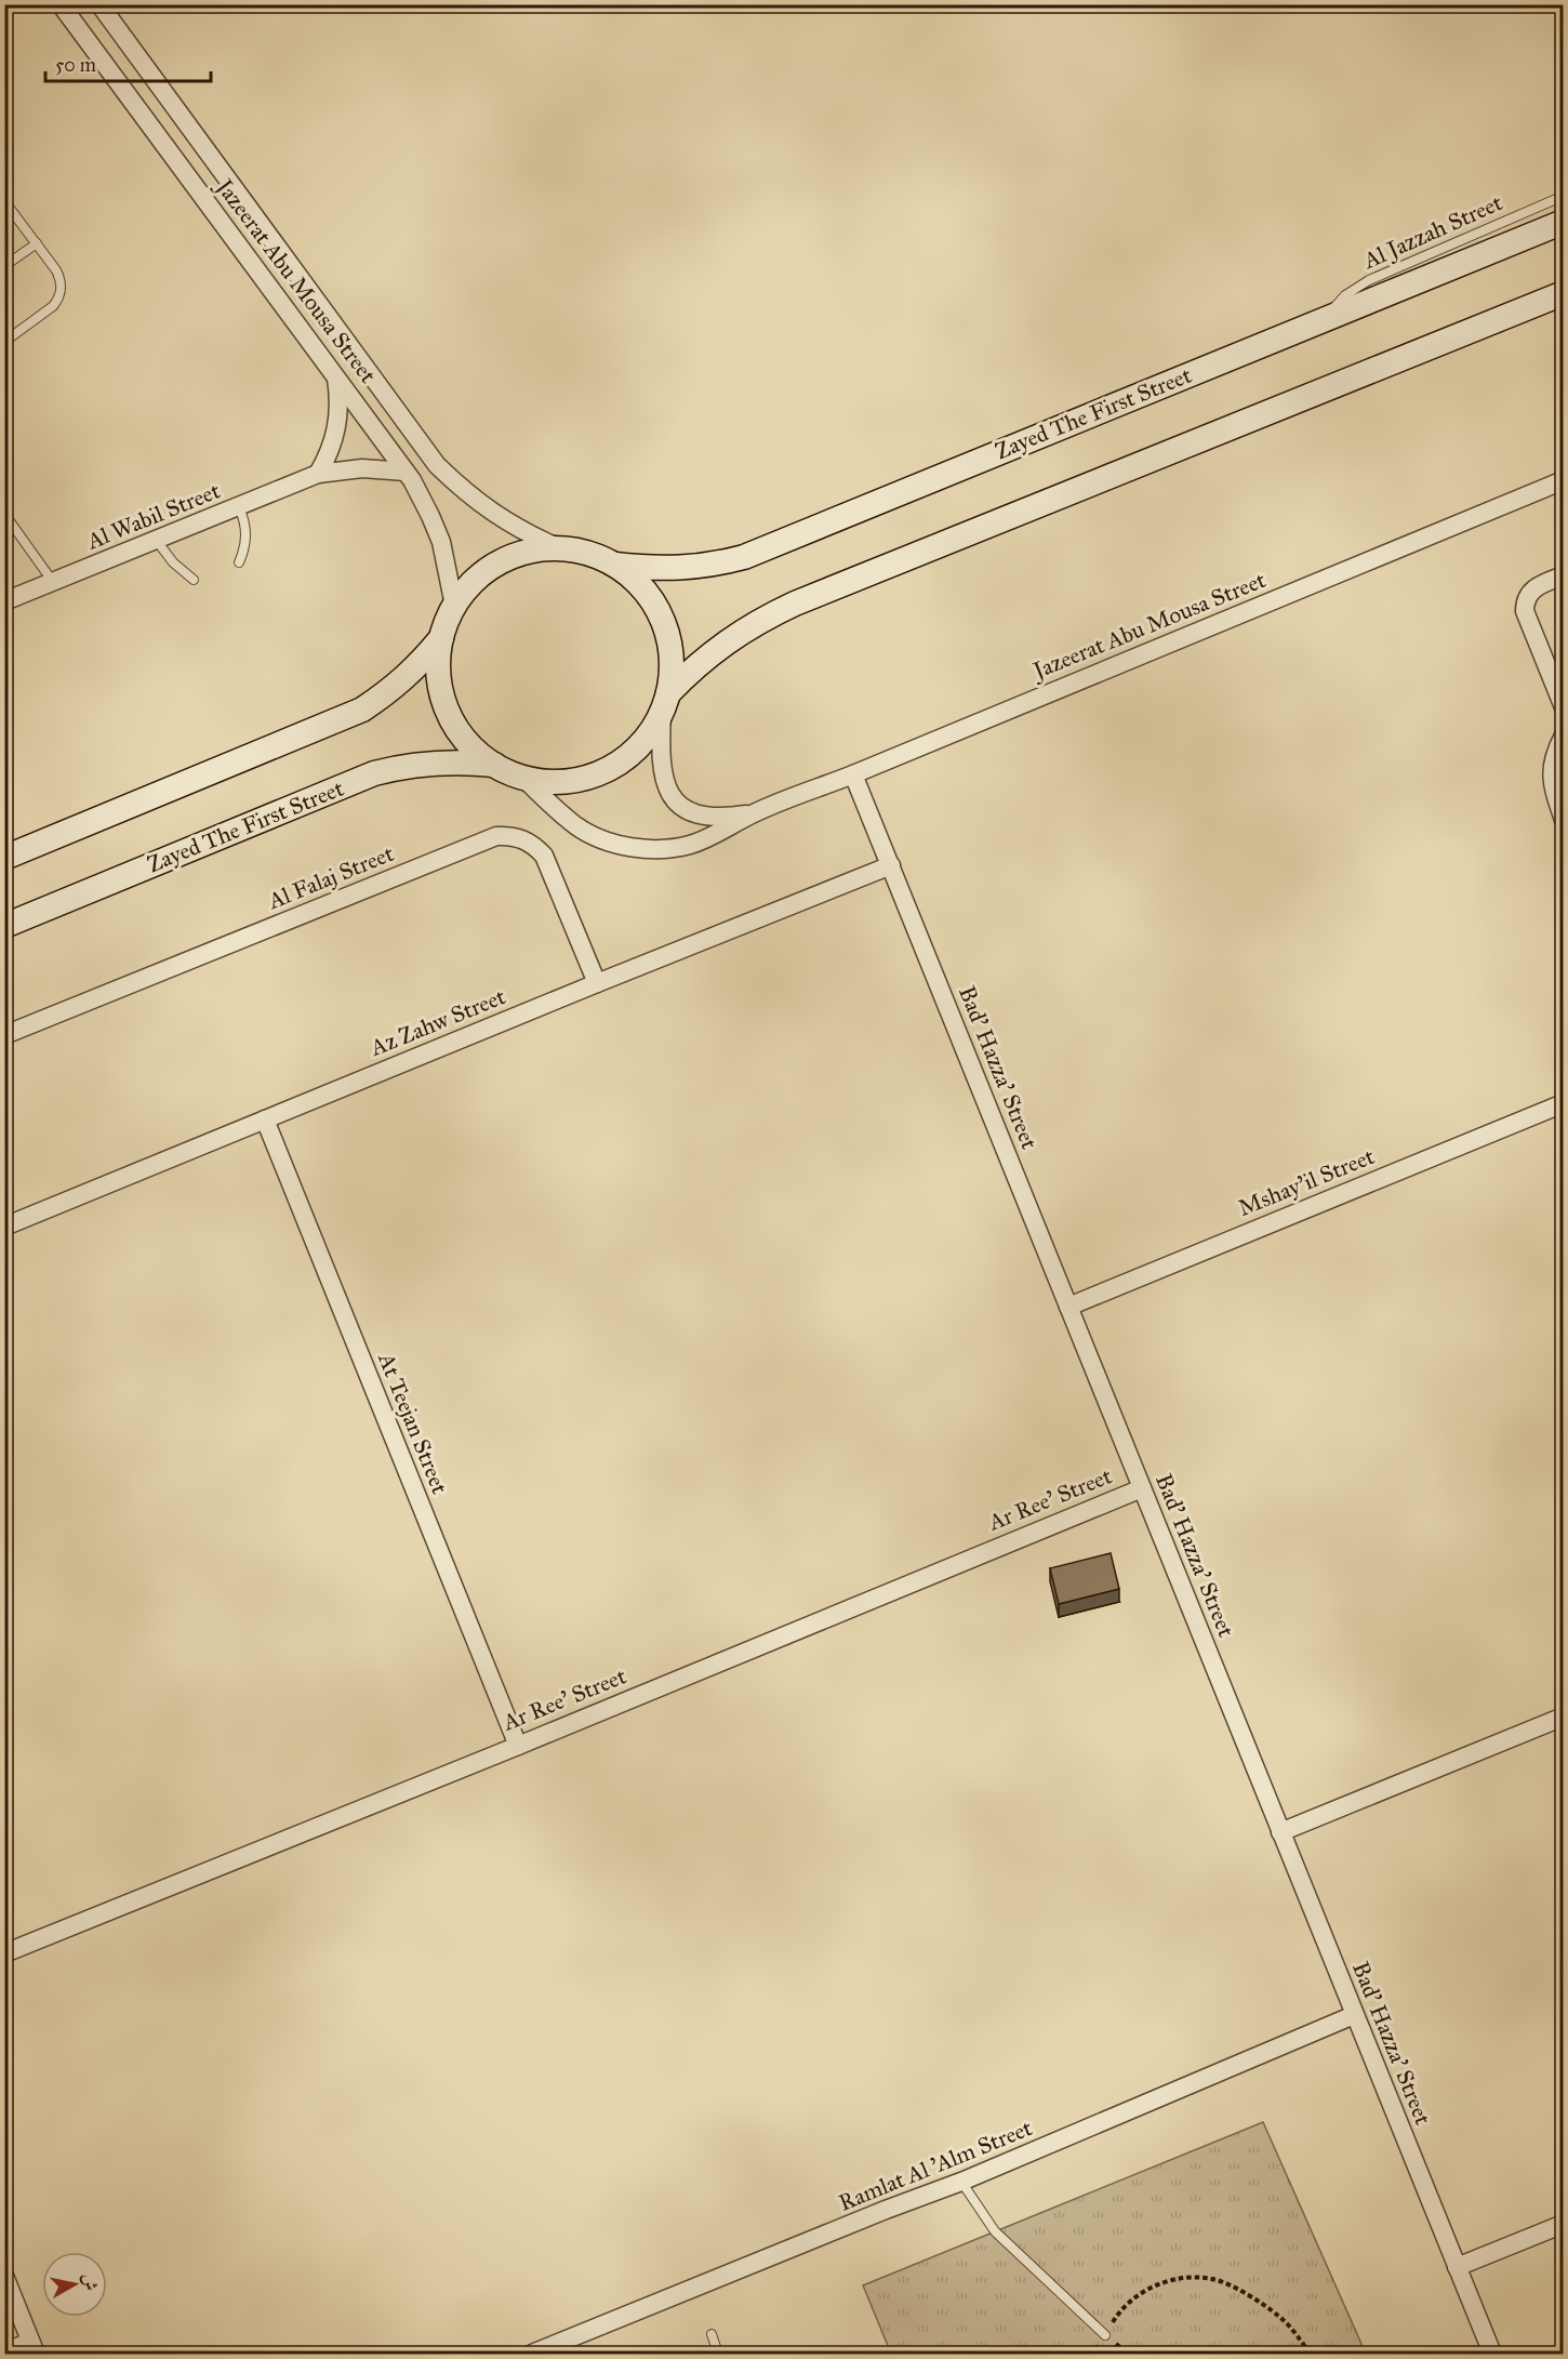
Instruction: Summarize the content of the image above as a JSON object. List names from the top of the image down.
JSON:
{
  "streets": {
    "main road": ["Zayed The First Street"],
    "street": [
      "Jazeerat Abu Mousa Street",
      "Al Wabil Street",
      "Al Falaj Street",
      "Az Zahw Street",
      "Bad' Hazza' Street",
      "Mshay'il Street",
      "At Teejan Street",
      "Ar Ree' Street",
      "Ramlat Al 'Alm Street"
    ],
    "lane": ["Al Jazzah Street"]
  },
  "crossings": [
    ["Al Jazzah Street", "Zayed The First Street"],
    ["Jazeerat Abu Mousa Street", "Al Wabil Street"],
    ["Jazeerat Abu Mousa Street", "Bad' Hazza' Street"],
    ["Al Falaj Street", "Az Zahw Street"],
    ["Az Zahw Street", "Bad' Hazza' Street"],
    ["Az Zahw Street", "At Teejan Street"],
    ["Bad' Hazza' Street", "Mshay'il Street"],
    ["Bad' Hazza' Street", "Ar Ree' Street"],
    ["Bad' Hazza' Street", "Ramlat Al 'Alm Street"],
    ["At Teejan Street", "Ar Ree' Street"]
  ],
  "scale_bar": "50 m",
  "north": "right"
}
